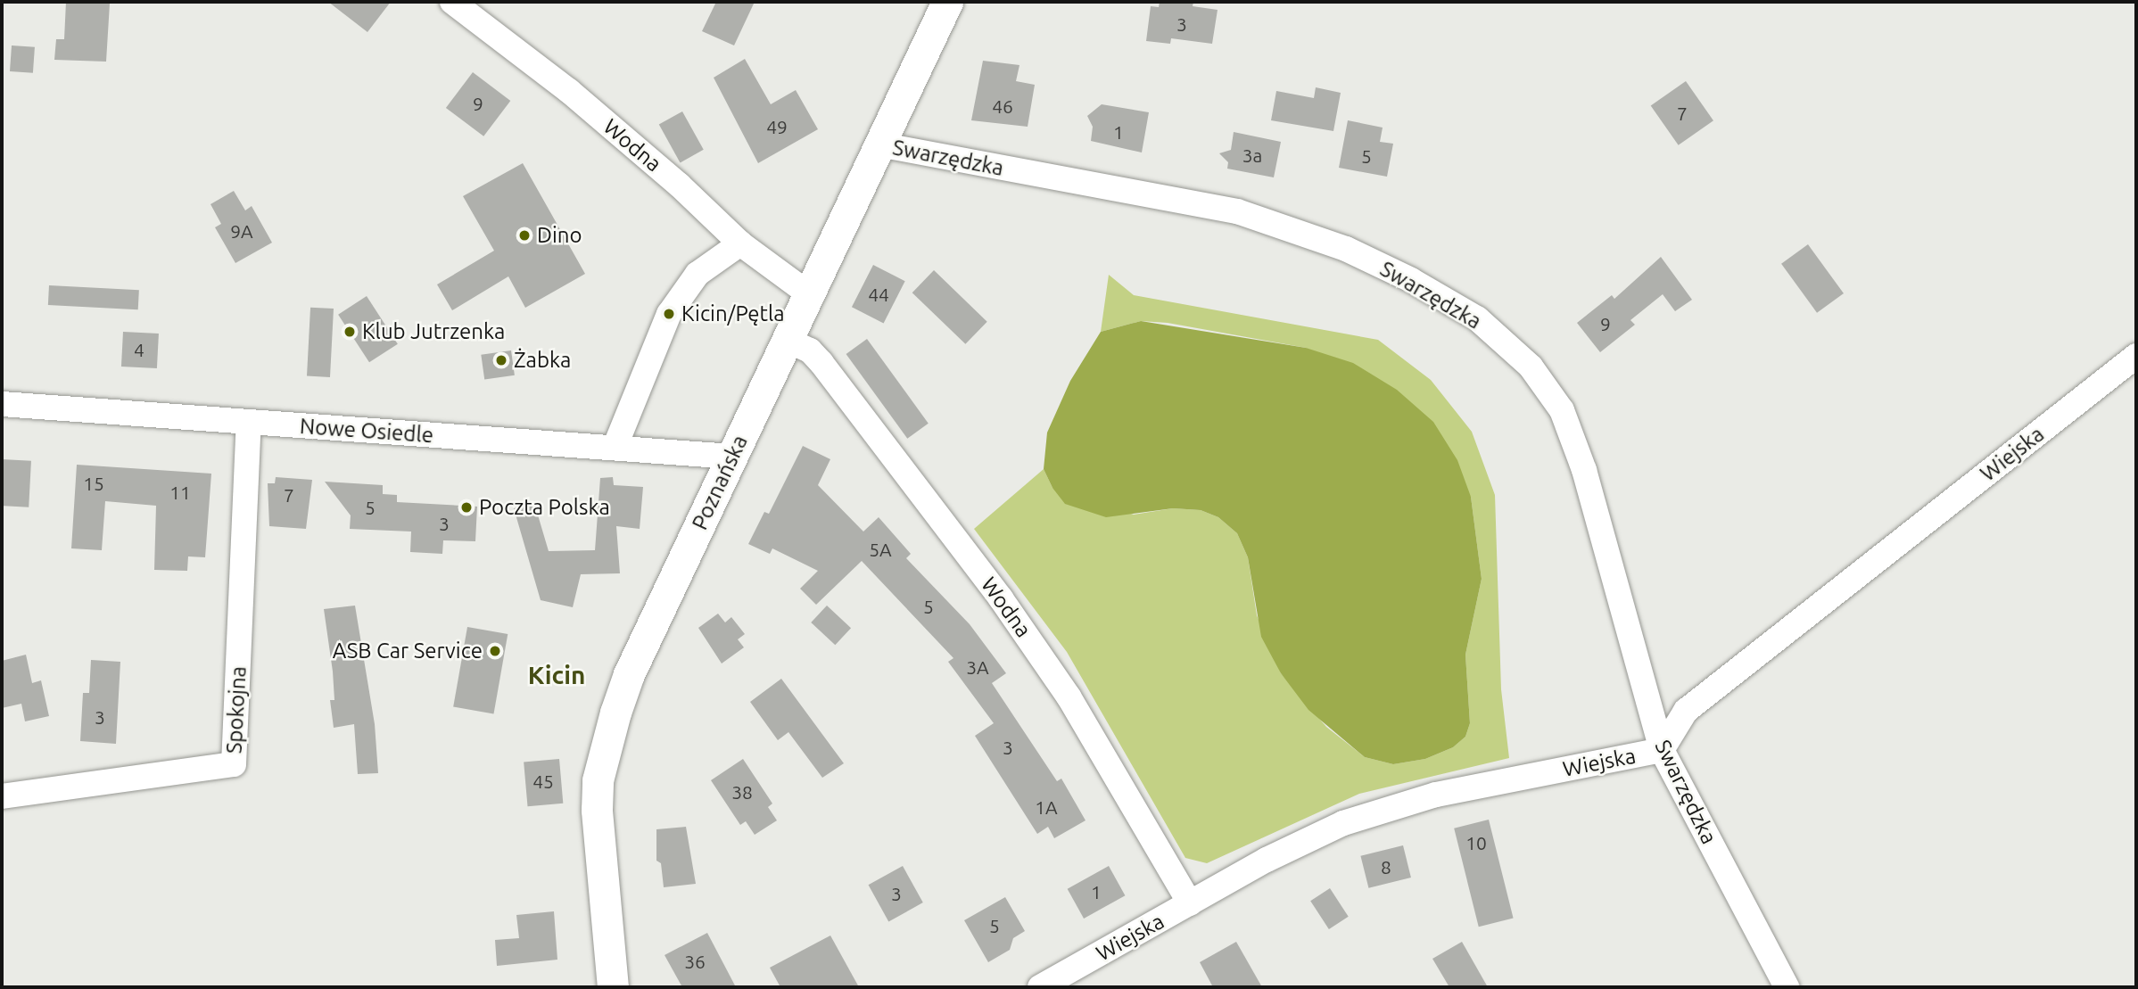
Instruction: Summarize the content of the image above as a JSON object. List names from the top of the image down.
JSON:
{
  "streets": {
    "street": [
      "Wodna",
      "Swarzędzka",
      "Nowe Osiedle",
      "Wiejska",
      "Poznańska",
      "Spokojna"
    ]
  },
  "crossings": [
    ["Wodna", "Wiejska"],
    ["Wodna", "Poznańska"],
    ["Swarzędzka", "Wiejska"],
    ["Swarzędzka", "Poznańska"],
    ["Nowe Osiedle", "Poznańska"],
    ["Nowe Osiedle", "Spokojna"]
  ],
  "districts": ["Kicin"],
  "places": [
    "Dino",
    "Kicin/Pętla",
    "Klub Jutrzenka",
    "Żabka",
    "Poczta Polska",
    "ASB Car Service"
  ],
  "house_numbers": [
    "3",
    "9",
    "46",
    "7",
    "49",
    "1",
    "3a",
    "5",
    "9A",
    "44",
    "9",
    "4",
    "15",
    "11",
    "7",
    "5",
    "3",
    "5A",
    "5",
    "3A",
    "3",
    "3",
    "45",
    "38",
    "1A",
    "10",
    "8",
    "1",
    "3",
    "5",
    "36"
  ]
}
